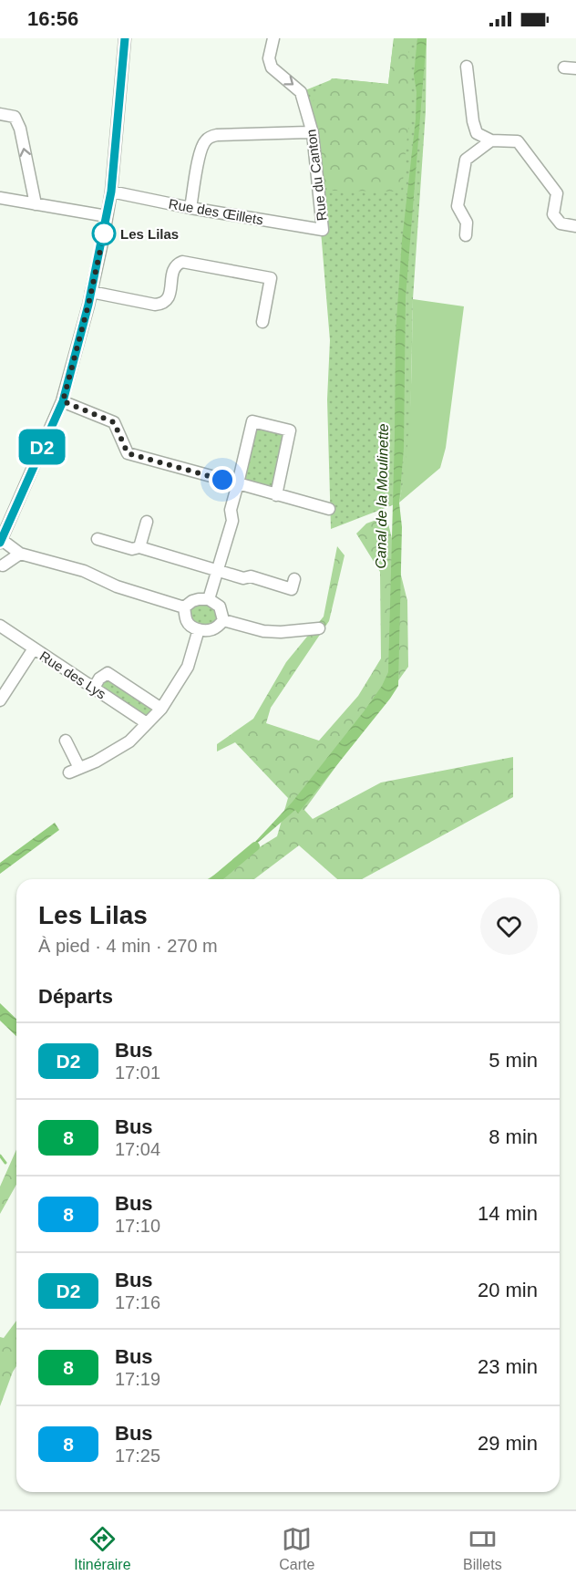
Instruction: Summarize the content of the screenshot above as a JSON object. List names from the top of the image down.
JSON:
{
  "streets": {
    "street": ["Rue du Canton", "Rue des Œillets", "Rue des Lys"]
  },
  "crossings": [
    ["Rue du Canton", "Rue des Œillets"]
  ],
  "one_way": ["Rue du Canton"],
  "water": ["Canal de la Moulinette"],
  "places": ["Les Lilas"],
  "lines": ["bus line D2"],
  "page": {
    "status": "16:56",
    "on_map": "D2",
    "heading": [
      ["Les Lilas", "À pied · 4 min · 270 m"],
      "Départs"
    ],
    "list": [
      {
        "mark": "D2",
        "name": "Bus",
        "note": "17:01",
        "value": "5 min"
      },
      {
        "mark": "8",
        "name": "Bus",
        "note": "17:04",
        "value": "8 min"
      },
      {
        "mark": "8",
        "name": "Bus",
        "note": "17:10",
        "value": "14 min"
      },
      {
        "mark": "D2",
        "name": "Bus",
        "note": "17:16",
        "value": "20 min"
      },
      {
        "mark": "8",
        "name": "Bus",
        "note": "17:19",
        "value": "23 min"
      },
      {
        "mark": "8",
        "name": "Bus",
        "note": "17:25",
        "value": "29 min"
      }
    ],
    "tabs": ["Itinéraire", "Carte", "Billets"]
  }
}
